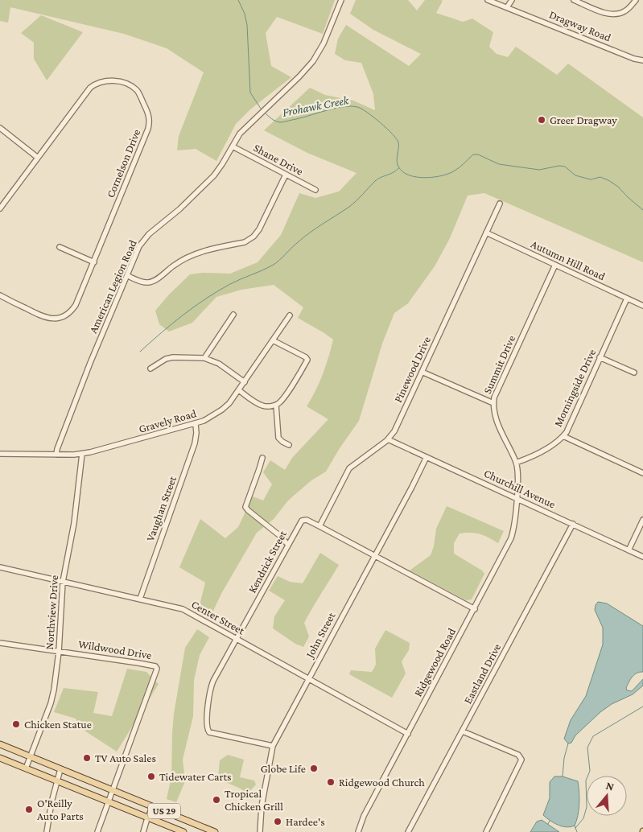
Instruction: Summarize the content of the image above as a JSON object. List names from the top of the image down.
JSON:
{
  "streets": {
    "main road": ["US 29"],
    "street": [
      "Dragway Road",
      "Shane Drive",
      "Cornelson Drive",
      "Autumn Hill Road",
      "American Legion Road",
      "Summit Drive",
      "Pinewood Drive",
      "Morningside Drive",
      "Gravely Road",
      "Churchill Avenue",
      "Vaughan Street",
      "Kendrick Street",
      "Northview Drive",
      "Center Street",
      "John Street",
      "Wildwood Drive",
      "Ridgewood Road",
      "Eastland Drive"
    ]
  },
  "crossings": [
    ["Shane Drive", "American Legion Road"],
    ["Autumn Hill Road", "Summit Drive"],
    ["Autumn Hill Road", "Pinewood Drive"],
    ["Autumn Hill Road", "Morningside Drive"],
    ["American Legion Road", "Gravely Road"],
    ["Summit Drive", "Morningside Drive"],
    ["Summit Drive", "Churchill Avenue"],
    ["Summit Drive", "Ridgewood Road"],
    ["Pinewood Drive", "Churchill Avenue"],
    ["Pinewood Drive", "Kendrick Street"],
    ["Gravely Road", "Vaughan Street"],
    ["Gravely Road", "Northview Drive"],
    ["Churchill Avenue", "John Street"],
    ["Churchill Avenue", "Ridgewood Road"],
    ["Churchill Avenue", "Eastland Drive"],
    ["Vaughan Street", "Center Street"],
    ["Kendrick Street", "Center Street"],
    ["Kendrick Street", "John Street"],
    ["Kendrick Street", "Ridgewood Road"],
    ["Northview Drive", "Center Street"],
    ["Northview Drive", "Wildwood Drive"],
    ["Northview Drive", "US 29"],
    ["Center Street", "John Street"],
    ["Center Street", "Ridgewood Road"],
    ["Wildwood Drive", "US 29"]
  ],
  "water": ["Frohawk Creek"],
  "places": [
    "Greer Dragway",
    "Chicken Statue",
    "TV Auto Sales",
    "Globe Life",
    "Tidewater Carts",
    "Ridgewood Church",
    "Tropical Chicken Grill",
    "O'Reilly Auto Parts",
    "Hardee's"
  ],
  "north": "top"
}
